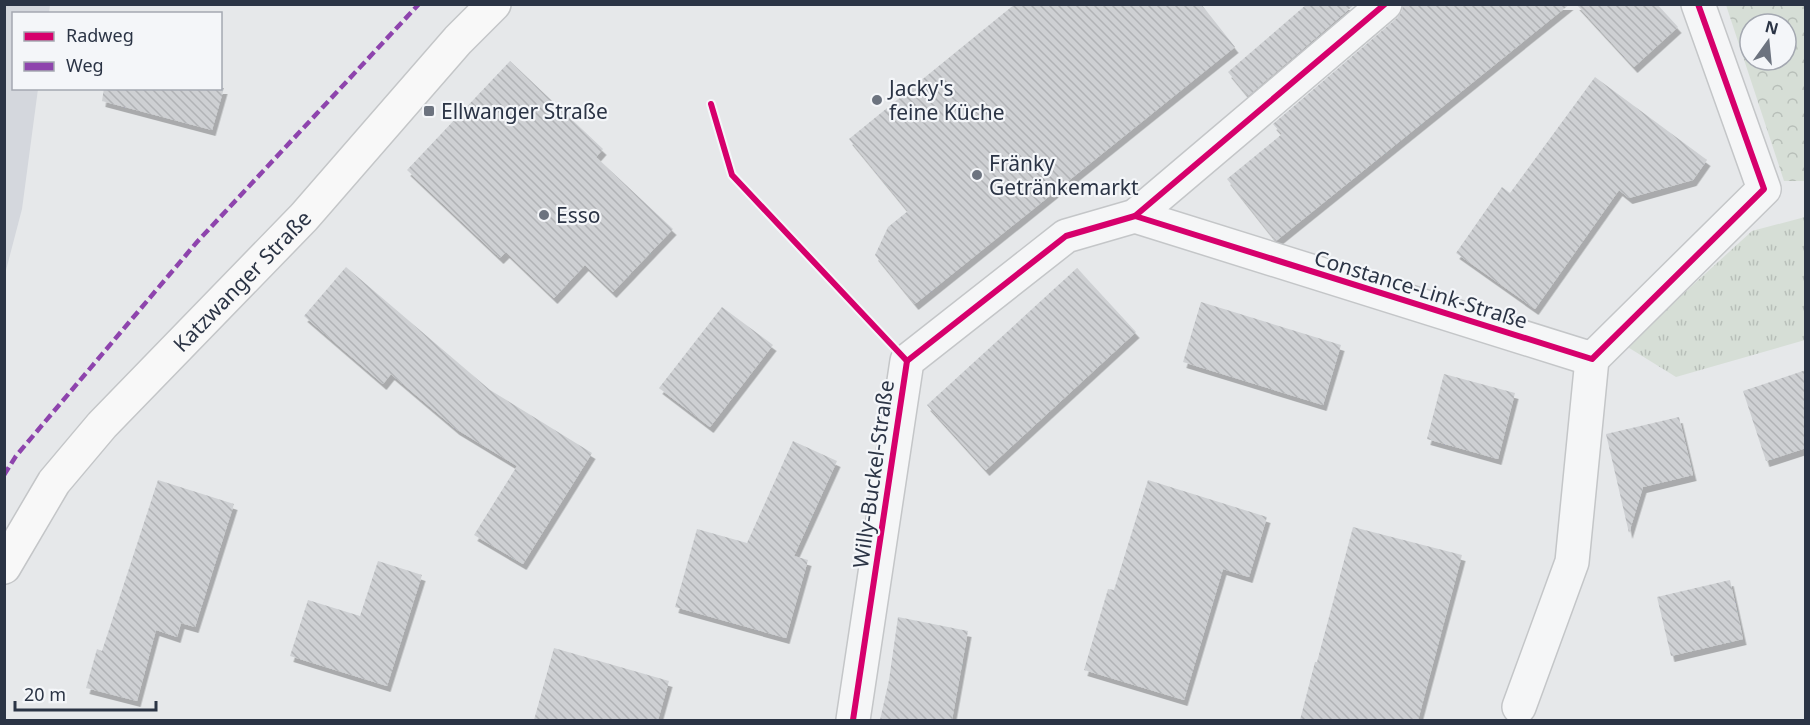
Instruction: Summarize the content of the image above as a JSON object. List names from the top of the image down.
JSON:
{
  "streets": {
    "main road": ["Katzwanger Straße"],
    "street": ["Constance-Link-Straße", "Willy-Buckel-Straße"]
  },
  "crossings": [
    ["Constance-Link-Straße", "Willy-Buckel-Straße"]
  ],
  "places": {
    "other": ["Jacky's feine Küche", "Fränky Getränkemarkt", "Esso"],
    "transit": ["Ellwanger Straße"]
  },
  "legend": ["Radweg", "Weg"],
  "scale_bar": "20 m",
  "north": "top"
}
